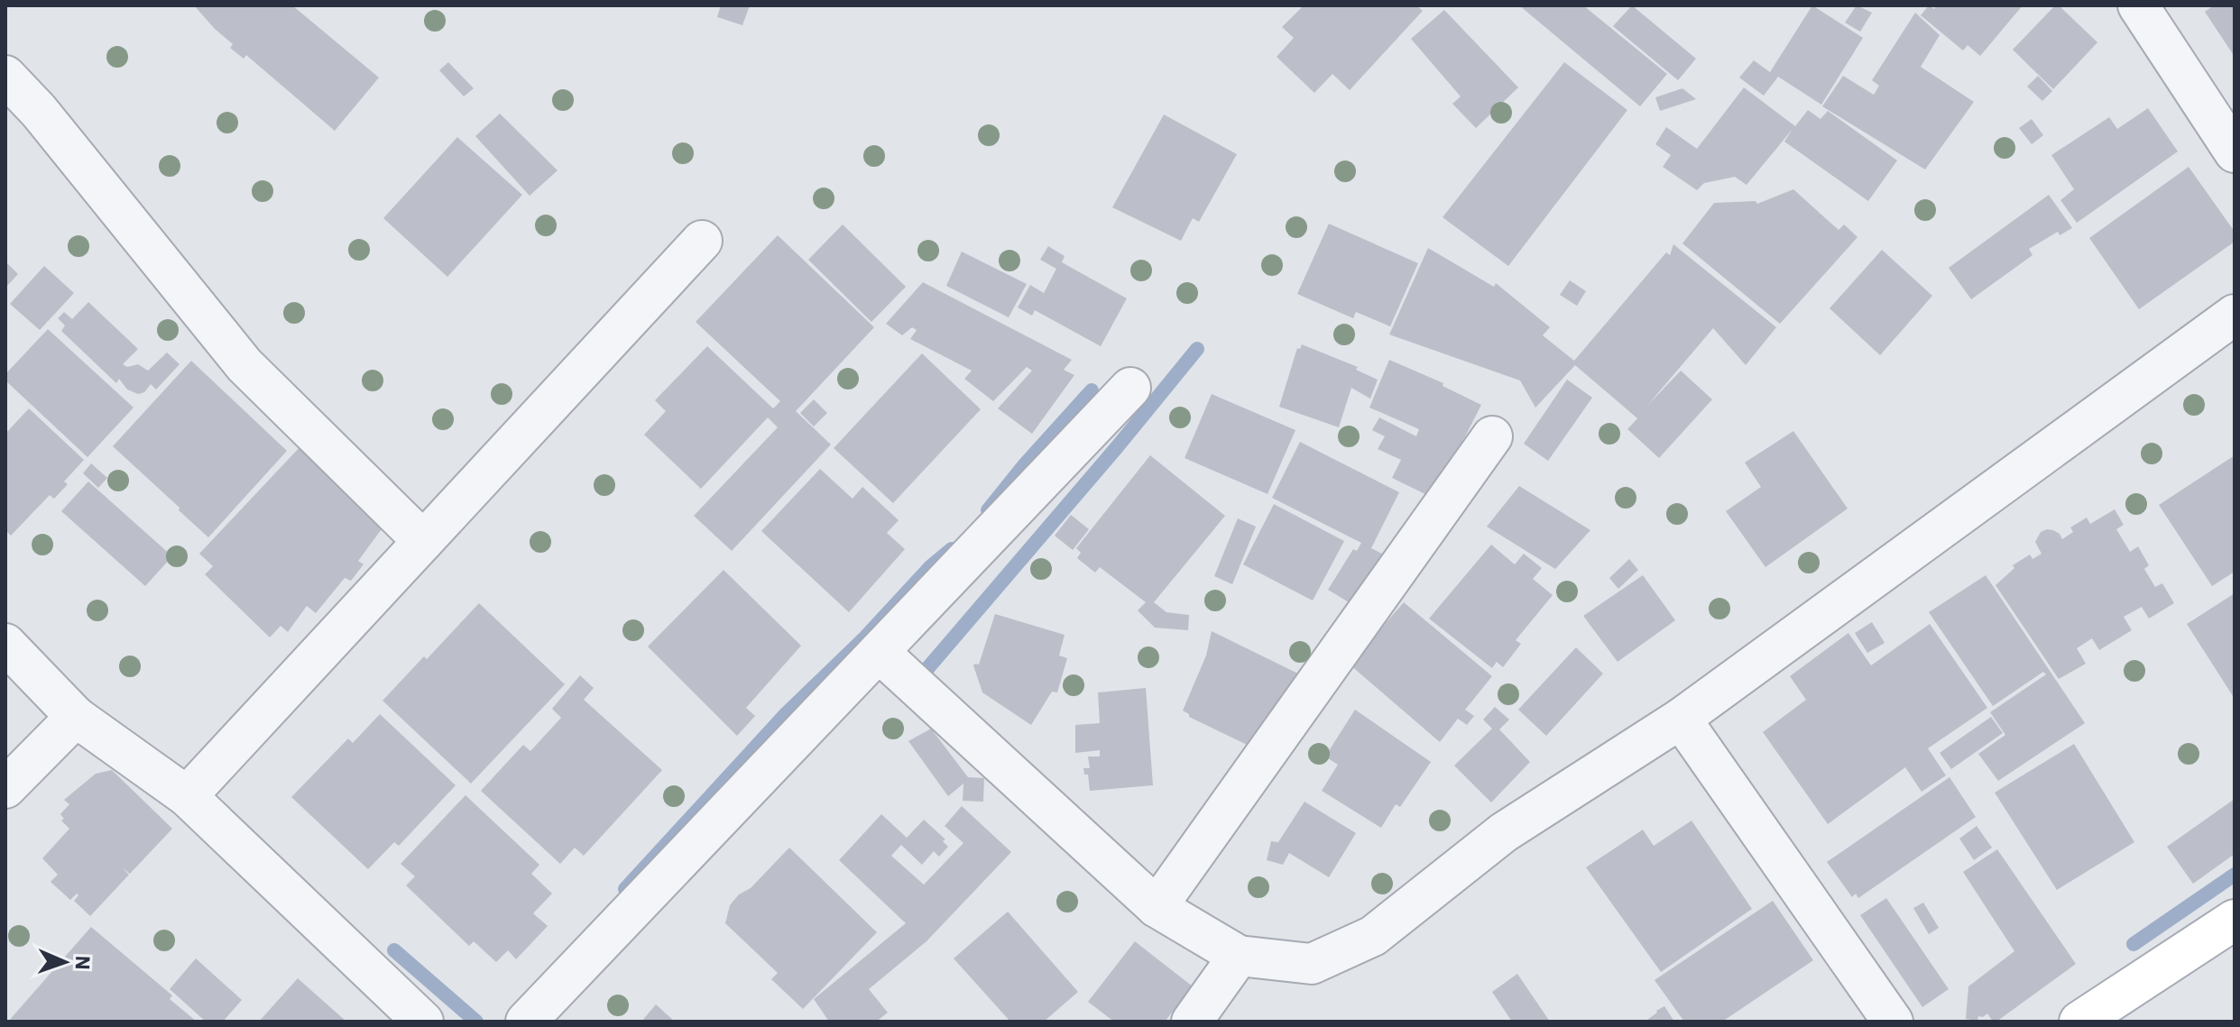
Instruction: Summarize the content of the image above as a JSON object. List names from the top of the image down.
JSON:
{
  "north": "right"
}
